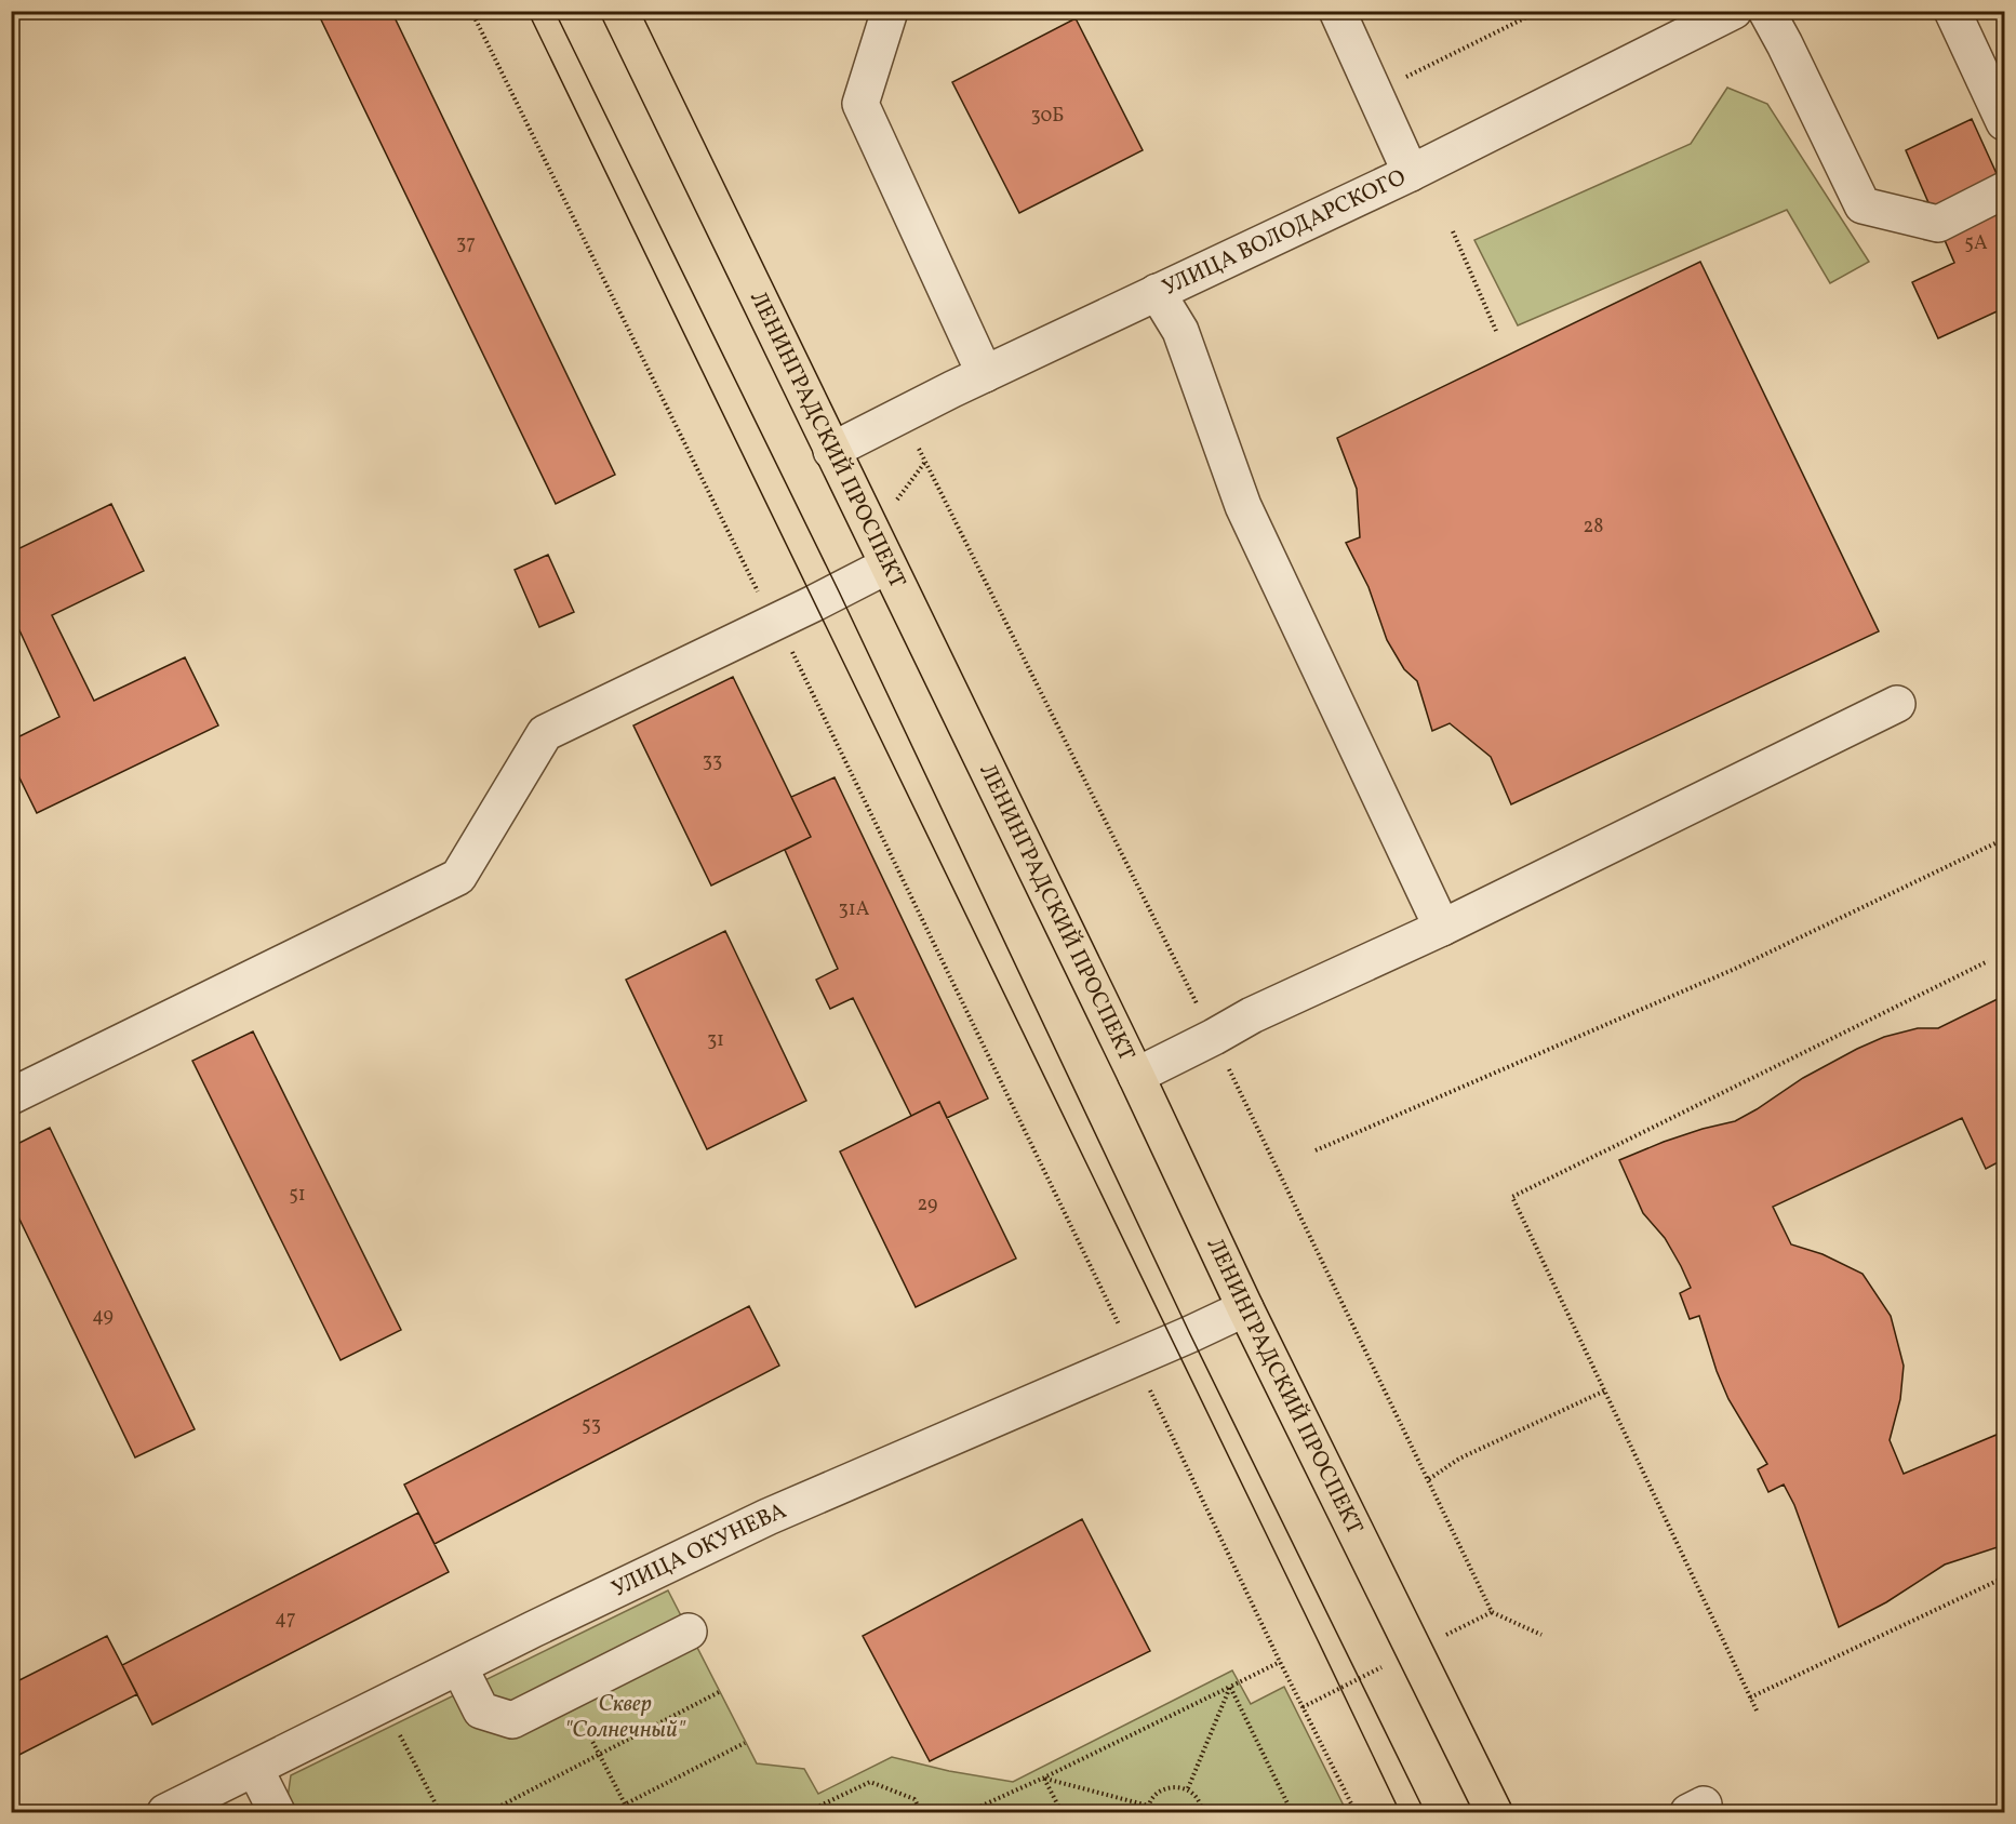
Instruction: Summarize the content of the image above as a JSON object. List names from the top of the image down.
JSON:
{
  "streets": {
    "main road": ["ЛЕНИНГРАДСКИЙ ПРОСПЕКТ"],
    "street": ["УЛИЦА ВОЛОДАРСКОГО", "УЛИЦА ОКУНЕВА"]
  },
  "crossings": [
    ["УЛИЦА ВОЛОДАРСКОГО", "ЛЕНИНГРАДСКИЙ ПРОСПЕКТ"],
    ["ЛЕНИНГРАДСКИЙ ПРОСПЕКТ", "УЛИЦА ОКУНЕВА"]
  ],
  "parks": ["Сквер \"Солнечный\""],
  "house_numbers": [
    "30Б",
    "37",
    "5А",
    "28",
    "33",
    "31А",
    "31",
    "51",
    "29",
    "49",
    "53",
    "47"
  ]
}
